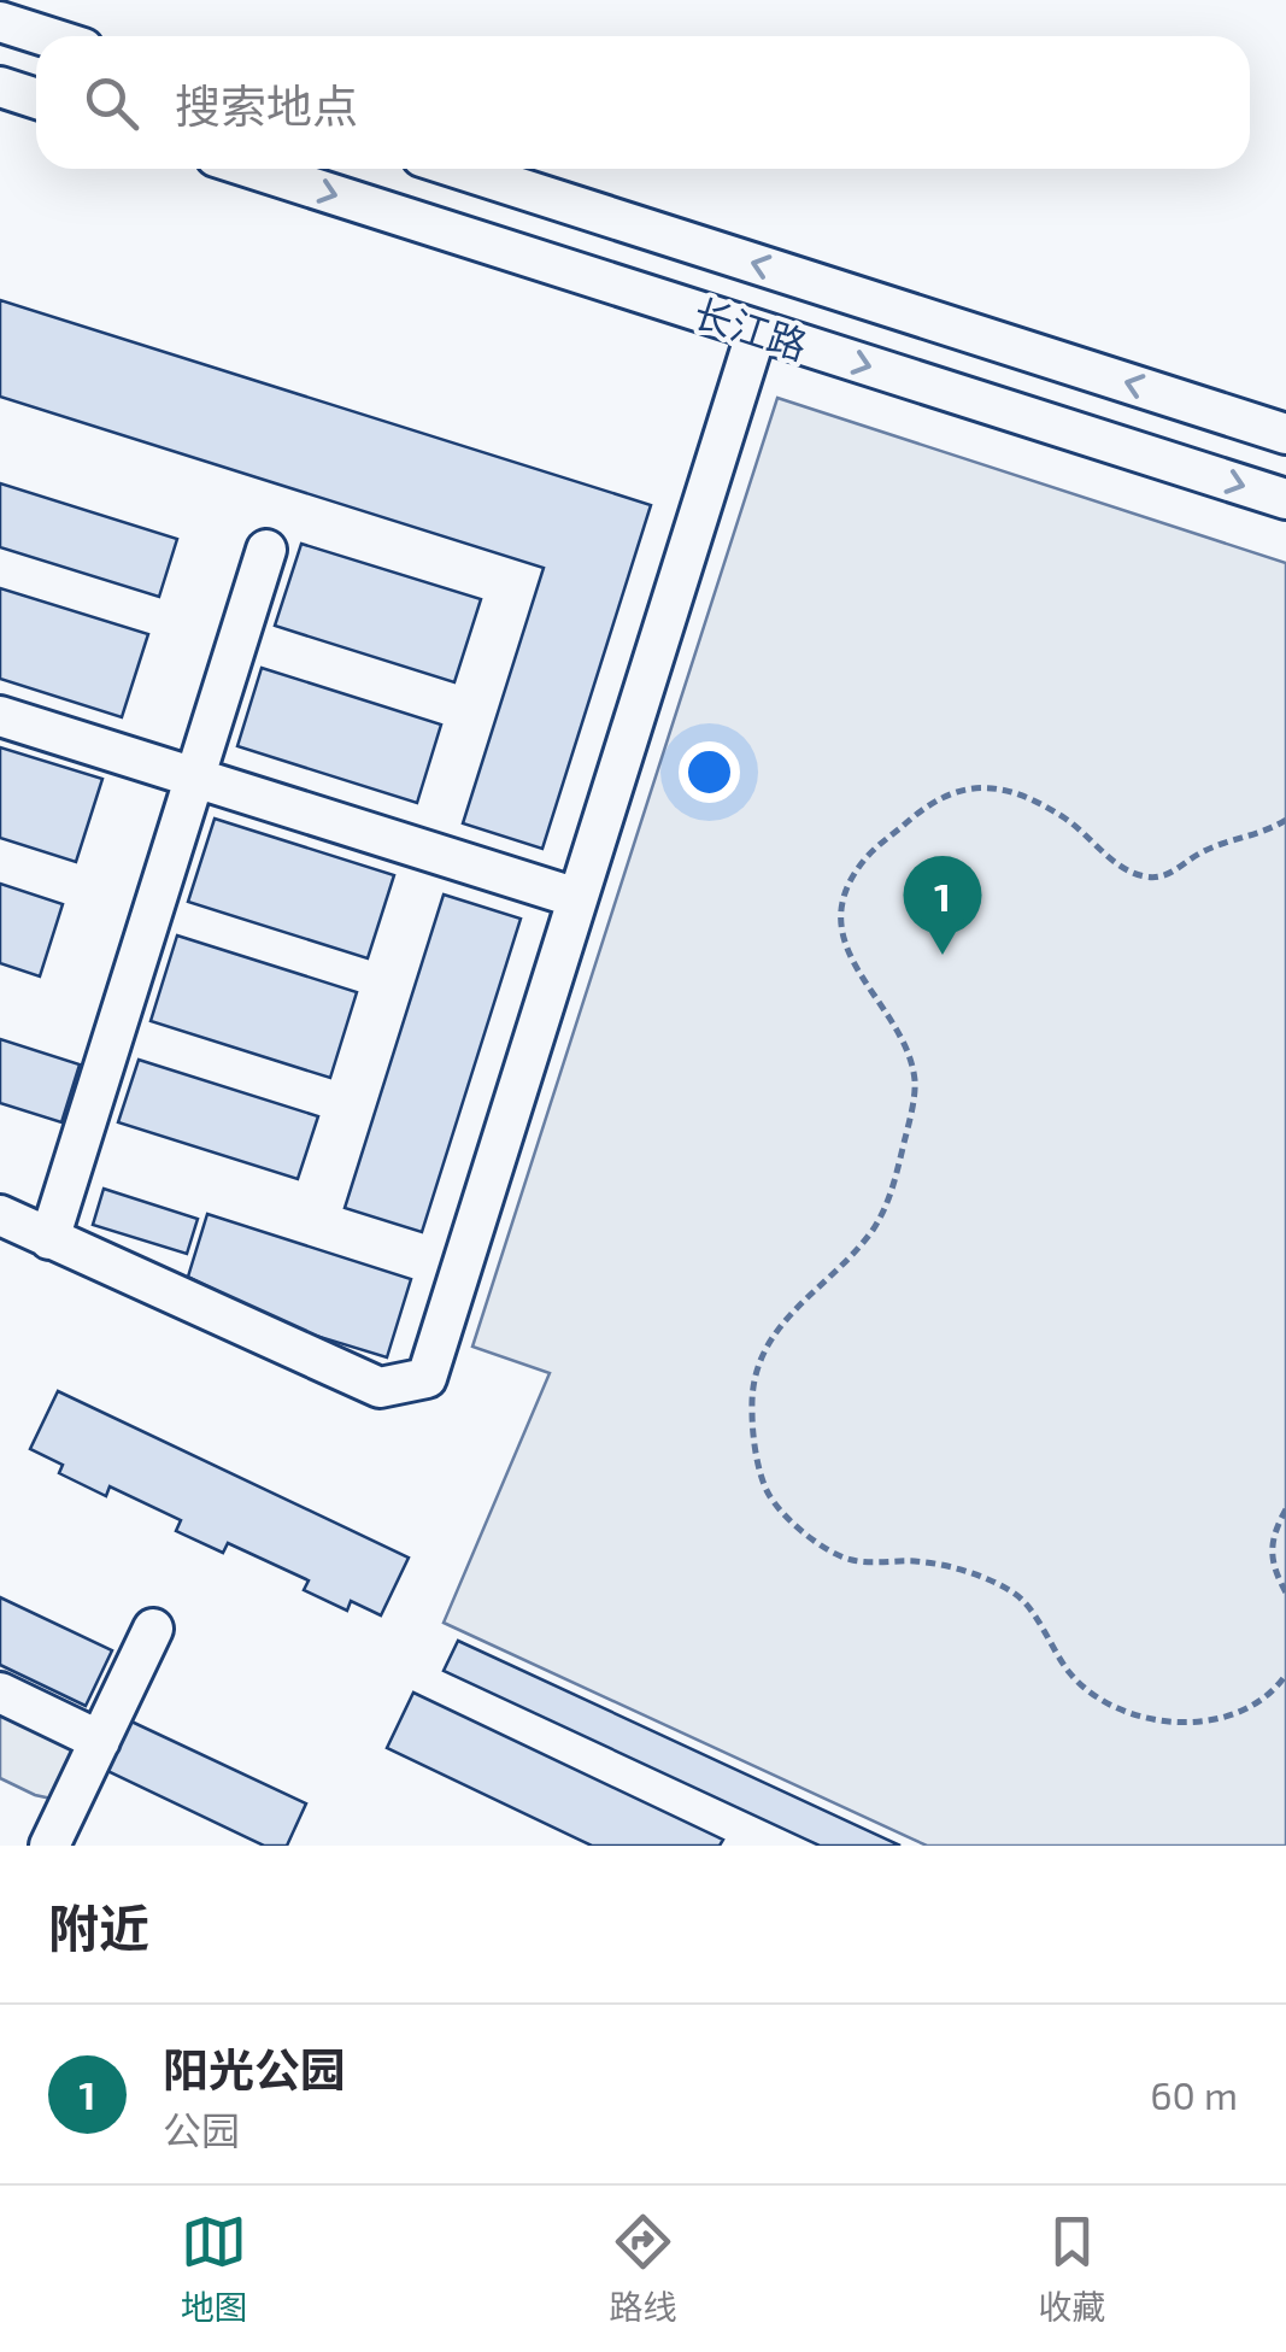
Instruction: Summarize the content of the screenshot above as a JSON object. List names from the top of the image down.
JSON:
{
  "streets": {
    "street": ["长江路"]
  },
  "page": {
    "search": "搜索地点",
    "pins": "1",
    "heading": "附近",
    "list": [
      {
        "mark": "1",
        "name": "阳光公园",
        "note": "公园",
        "value": "60 m"
      }
    ],
    "nav": ["地图", "路线", "收藏"]
  }
}
